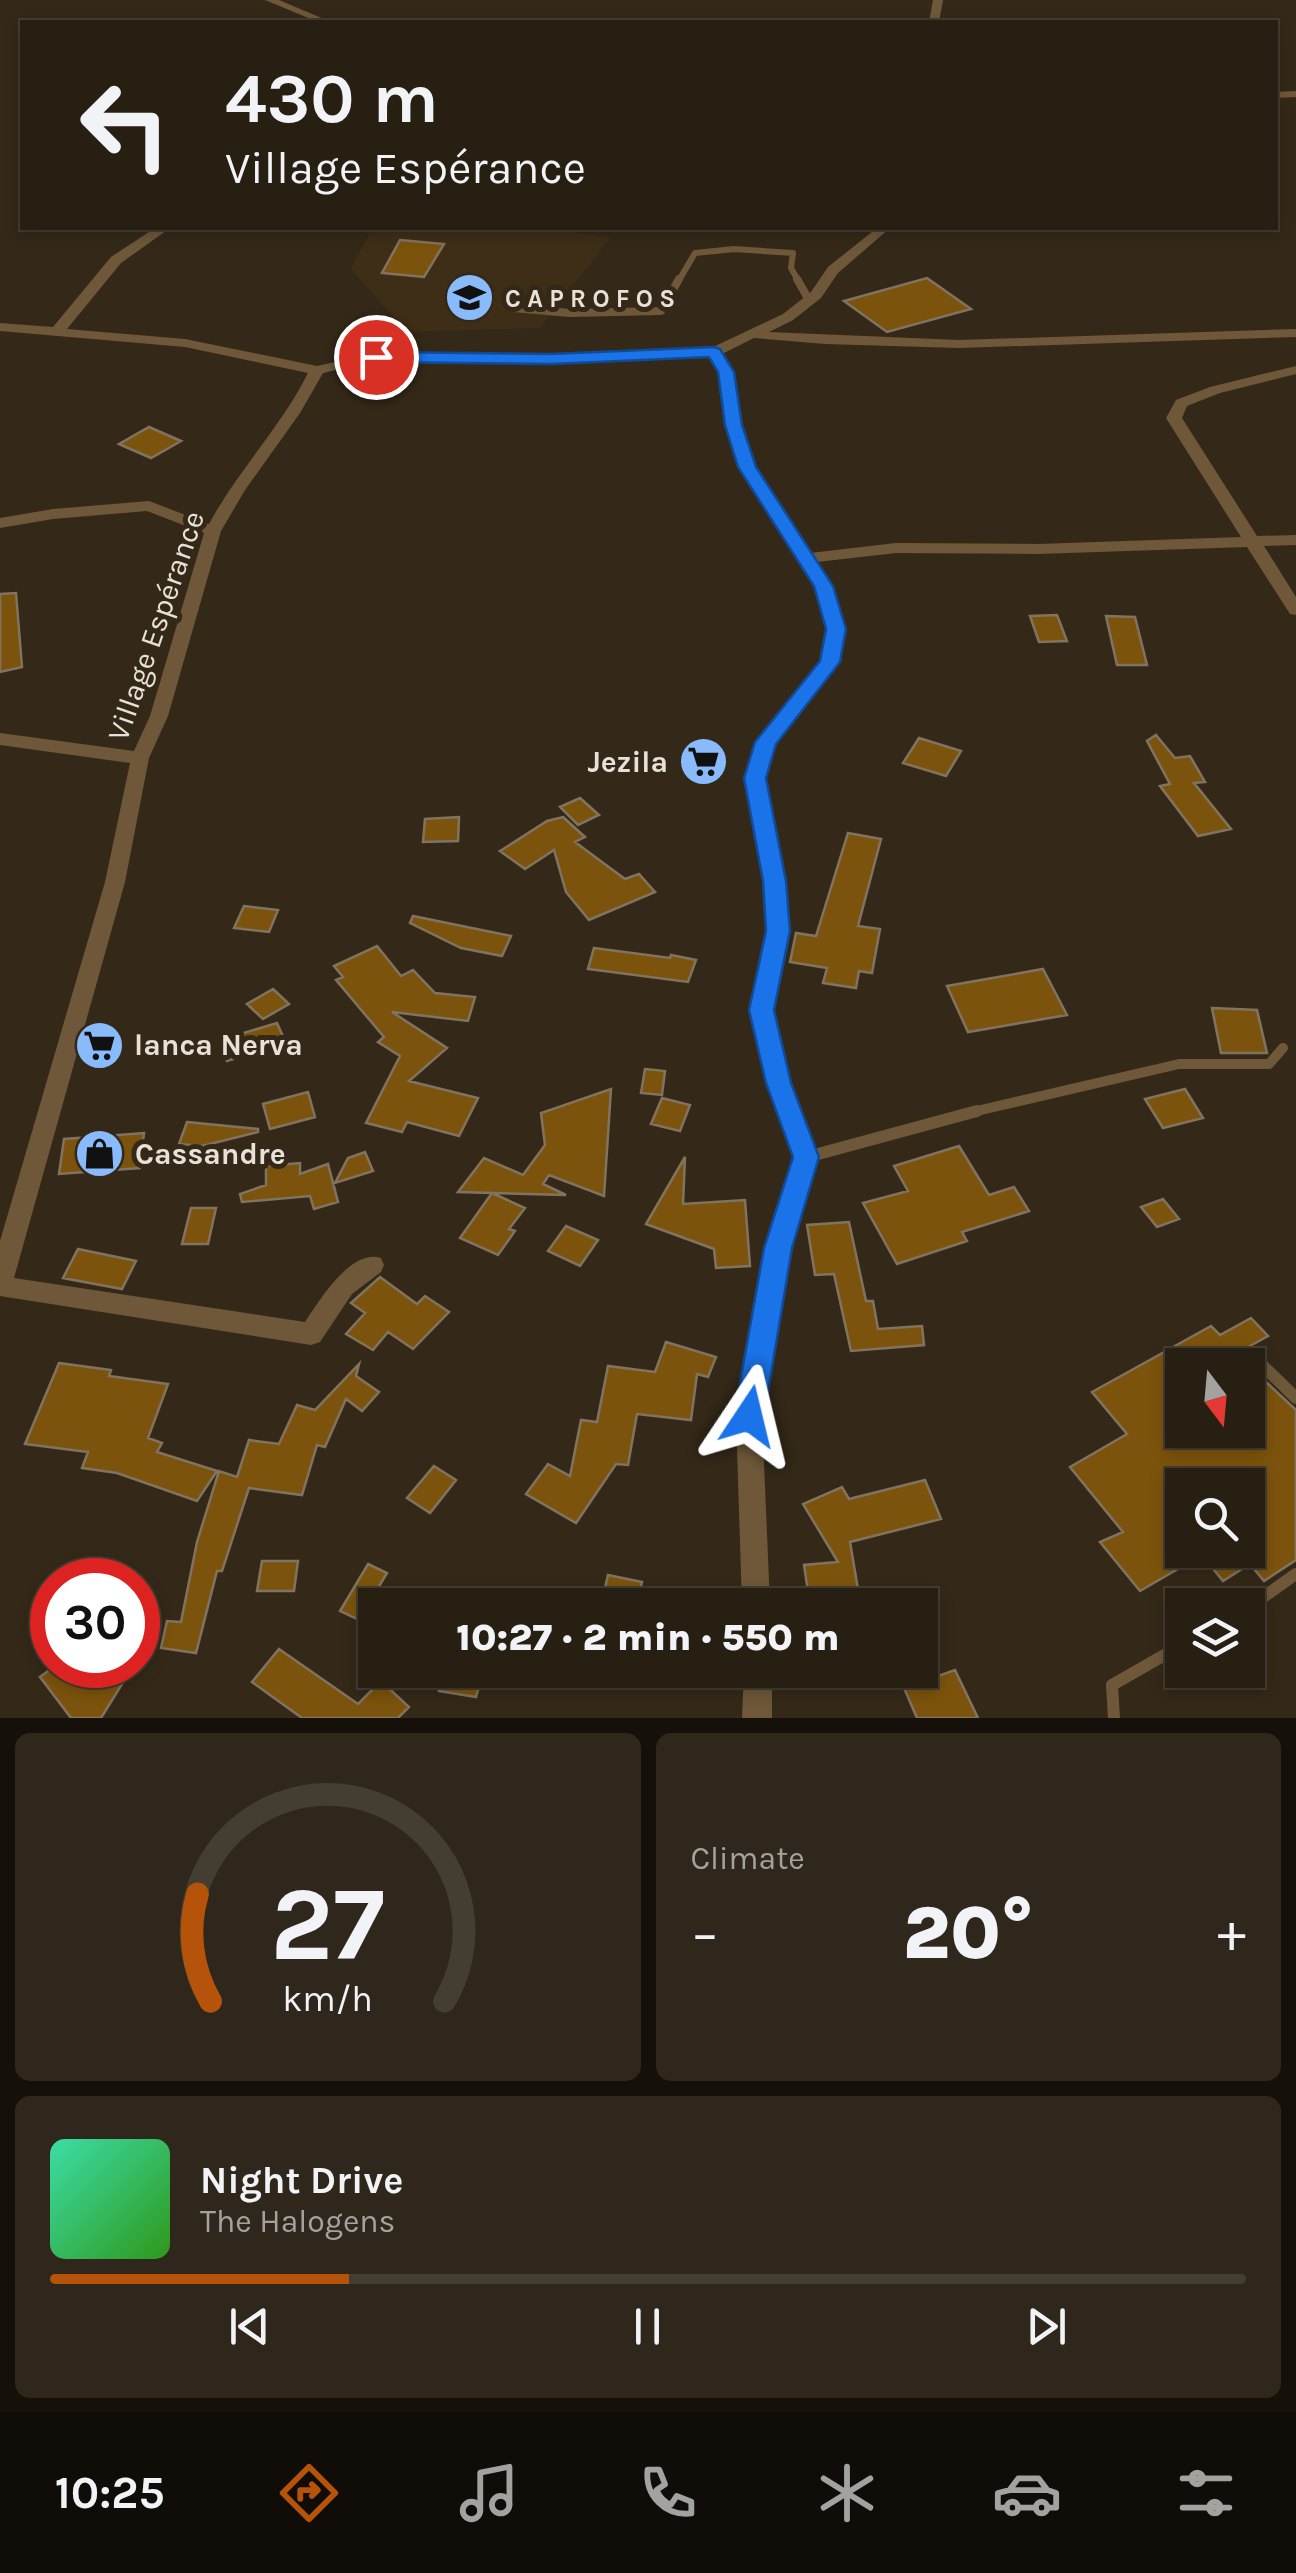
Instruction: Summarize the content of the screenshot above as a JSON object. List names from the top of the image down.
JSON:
{
  "streets": {
    "street": ["Village Espérance"]
  },
  "places": {
    "school or university": ["C A P R O F O S"],
    "supermarket": ["Jezila", "lanca Nerva"],
    "shop": ["Cassandre"]
  },
  "north": "bottom",
  "page": {
    "turn": ["430 m", "Village Espérance"],
    "limit": "30",
    "trip": "10:27 · 2 min · 550 m",
    "tile": "Climate",
    "heat": ["−", "20°", "+"],
    "song": ["Night Drive", "The Halogens"],
    "tabs": "10:25",
    "gauge": ["27", "km/h"]
  }
}
